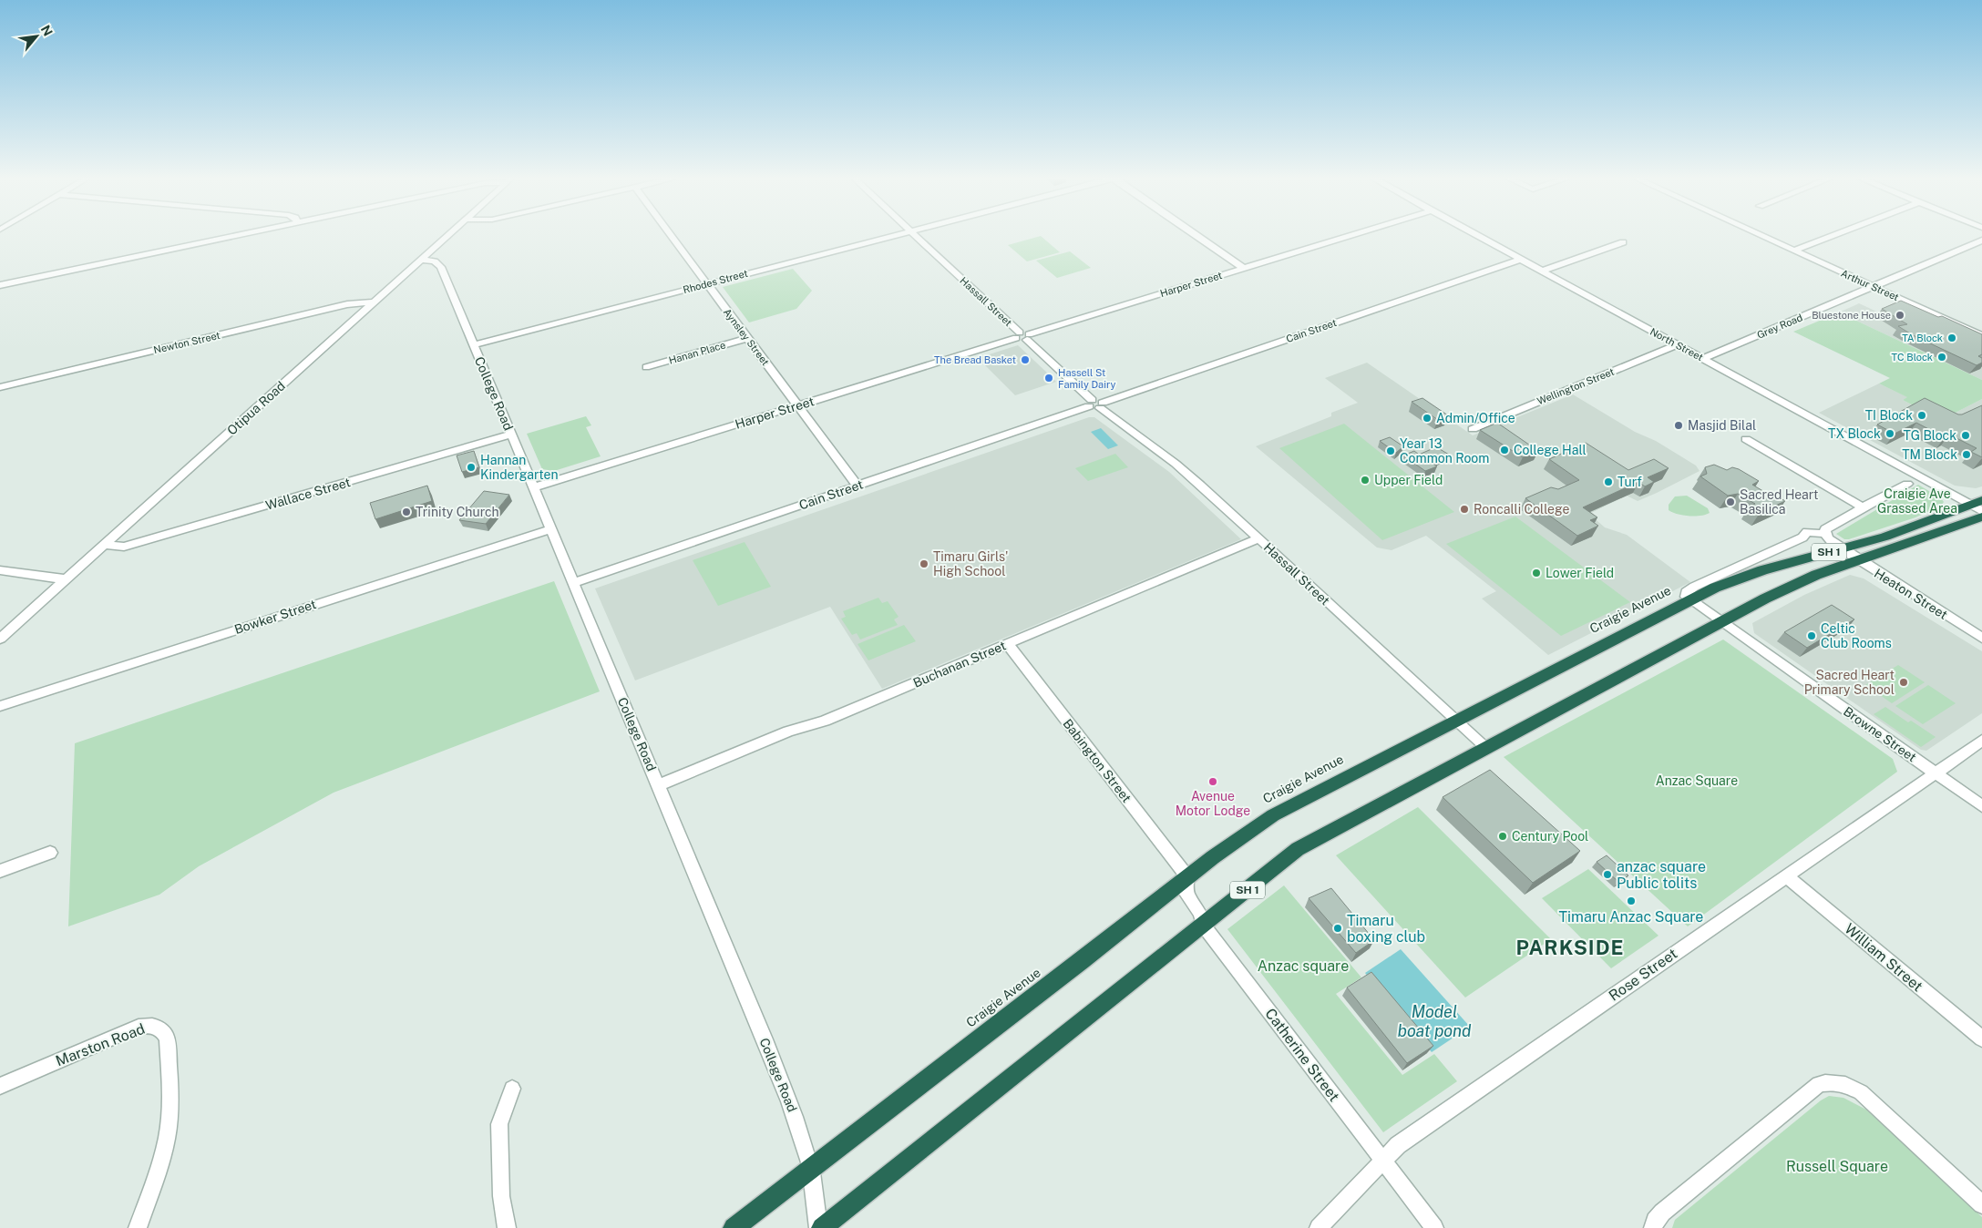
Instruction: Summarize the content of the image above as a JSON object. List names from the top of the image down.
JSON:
{
  "streets": {
    "highway": ["SH 1", "Craigie Avenue"],
    "street": [
      "Rhodes Street",
      "Harper Street",
      "Arthur Street",
      "Hassall Street",
      "Grey Road",
      "Cain Street",
      "Aynsley Street",
      "Newton Street",
      "North Street",
      "Hanan Place",
      "Wellington Street",
      "College Road",
      "Otipua Road",
      "Wallace Street",
      "Heaton Street",
      "Bowker Street",
      "Buchanan Street",
      "Browne Street",
      "Babington Street",
      "William Street",
      "Rose Street",
      "Marston Road",
      "Catherine Street"
    ]
  },
  "crossings": [
    ["Rhodes Street", "Aynsley Street"],
    ["Rhodes Street", "College Road"],
    ["Harper Street", "Hassall Street"],
    ["Harper Street", "Aynsley Street"],
    ["Harper Street", "College Road"],
    ["Arthur Street", "Grey Road"],
    ["Hassall Street", "Cain Street"],
    ["Hassall Street", "SH 1"],
    ["Hassall Street", "Craigie Avenue"],
    ["Hassall Street", "Buchanan Street"],
    ["Grey Road", "North Street"],
    ["Cain Street", "Aynsley Street"],
    ["Cain Street", "North Street"],
    ["Cain Street", "College Road"],
    ["Aynsley Street", "Hanan Place"],
    ["Newton Street", "Otipua Road"],
    ["North Street", "Wellington Street"],
    ["North Street", "Craigie Avenue"],
    ["College Road", "Otipua Road"],
    ["College Road", "Wallace Street"],
    ["College Road", "Craigie Avenue"],
    ["College Road", "Bowker Street"],
    ["College Road", "Buchanan Street"],
    ["Otipua Road", "Wallace Street"],
    ["SH 1", "Heaton Street"],
    ["SH 1", "Browne Street"],
    ["SH 1", "Catherine Street"],
    ["Heaton Street", "Craigie Avenue"],
    ["Craigie Avenue", "Browne Street"],
    ["Craigie Avenue", "Babington Street"],
    ["Craigie Avenue", "Catherine Street"],
    ["Buchanan Street", "Babington Street"],
    ["Browne Street", "Rose Street"],
    ["Babington Street", "Catherine Street"],
    ["William Street", "Rose Street"],
    ["Rose Street", "Catherine Street"]
  ],
  "districts": ["PARKSIDE"],
  "water": ["Model boat pond"],
  "parks": [
    "Craigie Ave Grassed Area",
    "Anzac Square",
    "Anzac square",
    "Russell Square"
  ],
  "places": [
    "Bluestone House",
    "TA Block",
    "TC Block",
    "The Bread Basket",
    "Hassell St Family Dairy",
    "TI Block",
    "Admin/Office",
    "Masjid Bilal",
    "TX Block",
    "TG Block",
    "College Hall",
    "Year 13 Common Room",
    "TM Block",
    "Hannan Kindergarten",
    "Upper Field",
    "Turf",
    "Sacred Heart Basilica",
    "Roncalli College",
    "Trinity Church",
    "Timaru Girls' High School",
    "Lower Field",
    "Celtic Club Rooms",
    "Sacred Heart Primary School",
    "Avenue Motor Lodge",
    "Century Pool",
    "anzac square Public tolits",
    "Timaru Anzac Square",
    "Timaru boxing club"
  ],
  "north": "top right"
}
